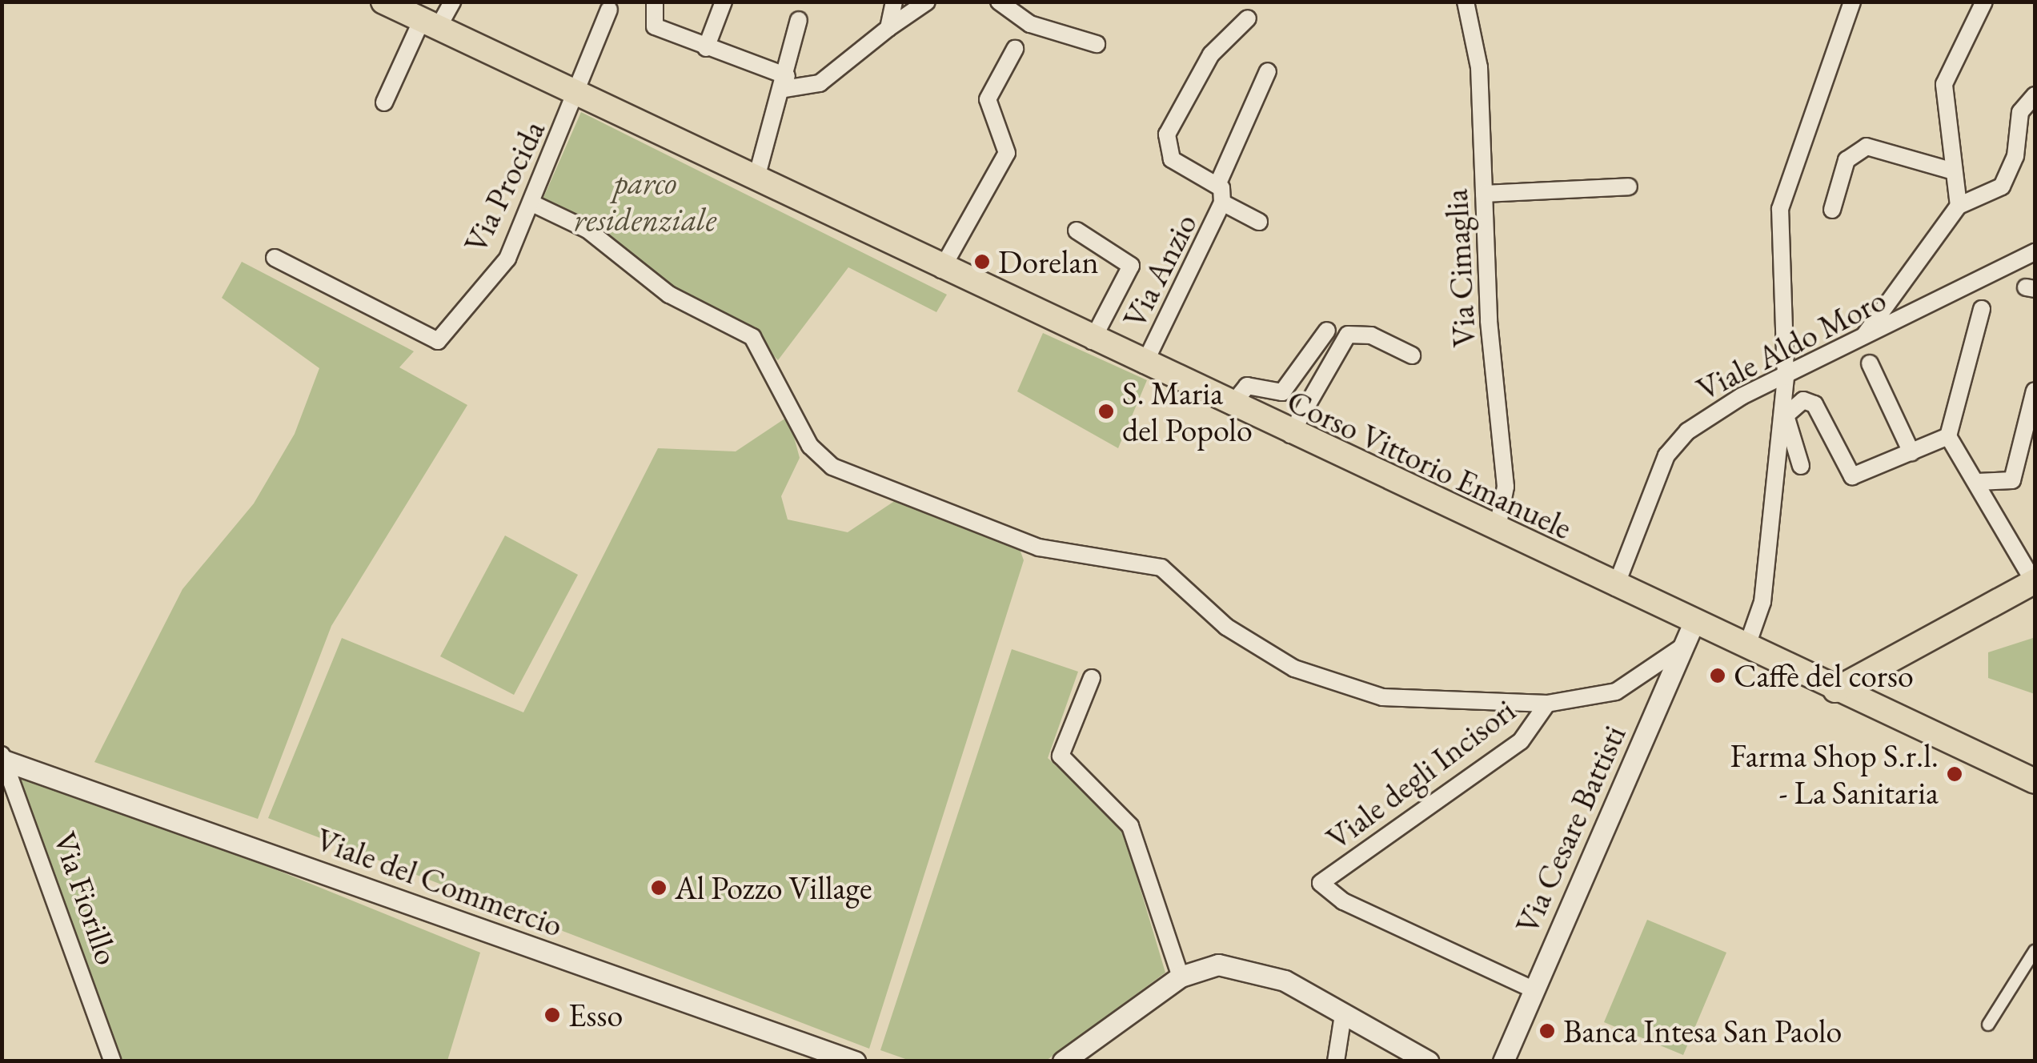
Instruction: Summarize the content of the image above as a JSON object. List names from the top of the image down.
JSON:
{
  "streets": {
    "main road": ["Corso Vittorio Emanuele"],
    "street": [
      "Via Procida",
      "Via Cimaglia",
      "Via Anzio",
      "Viale Aldo Moro",
      "Viale degli Incisori",
      "Via Cesare Battisti",
      "Viale del Commercio",
      "Via Fiorillo"
    ]
  },
  "crossings": [
    ["Via Procida", "Corso Vittorio Emanuele"],
    ["Via Cimaglia", "Corso Vittorio Emanuele"],
    ["Via Anzio", "Corso Vittorio Emanuele"],
    ["Viale Aldo Moro", "Corso Vittorio Emanuele"],
    ["Corso Vittorio Emanuele", "Via Cesare Battisti"],
    ["Viale degli Incisori", "Via Cesare Battisti"],
    ["Viale del Commercio", "Via Fiorillo"]
  ],
  "parks": ["parco residenziale"],
  "places": [
    "Dorelan",
    "S. Maria del Popolo",
    "Caffè del corso",
    "Farma Shop S.r.l. - La Sanitaria",
    "Al Pozzo Village",
    "Esso",
    "Banca Intesa San Paolo"
  ]
}
